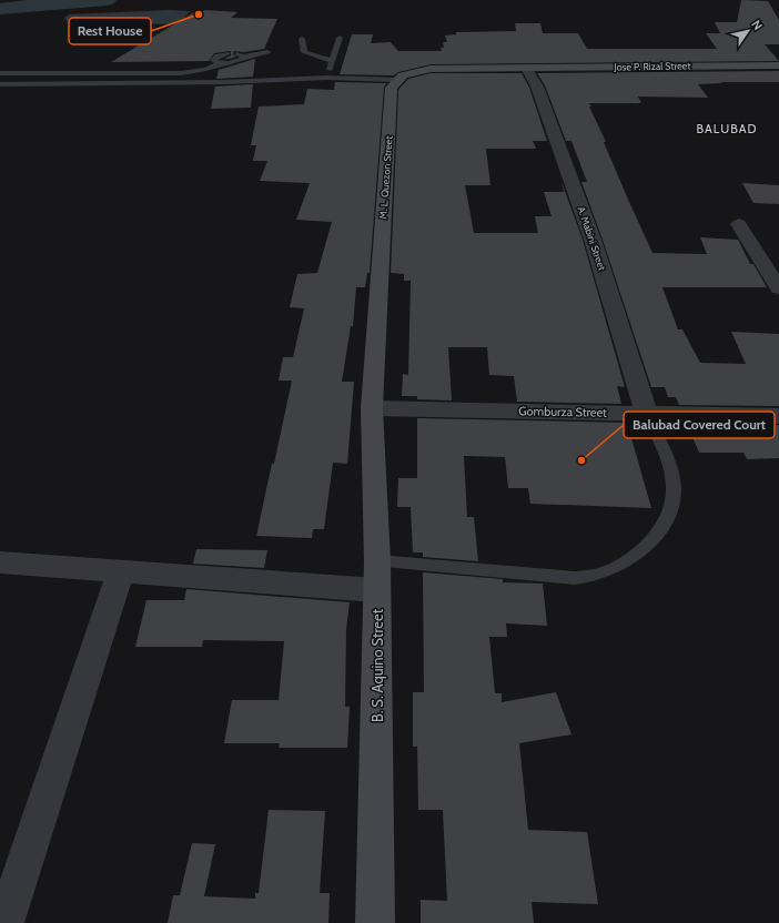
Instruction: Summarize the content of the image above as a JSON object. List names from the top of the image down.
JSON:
{
  "streets": {
    "street": [
      "Jose P. Rizal Street",
      "M. L. Quezon Street",
      "A. Mabini Street",
      "Gomburza Street",
      "B. S. Aquino Street"
    ]
  },
  "crossings": [
    ["Jose P. Rizal Street", "A. Mabini Street"],
    ["M. L. Quezon Street", "Gomburza Street"],
    ["M. L. Quezon Street", "B. S. Aquino Street"],
    ["A. Mabini Street", "Gomburza Street"],
    ["Gomburza Street", "B. S. Aquino Street"]
  ],
  "districts": ["BALUBAD"],
  "places": ["Rest House", "Balubad Covered Court"],
  "north": "top right"
}
